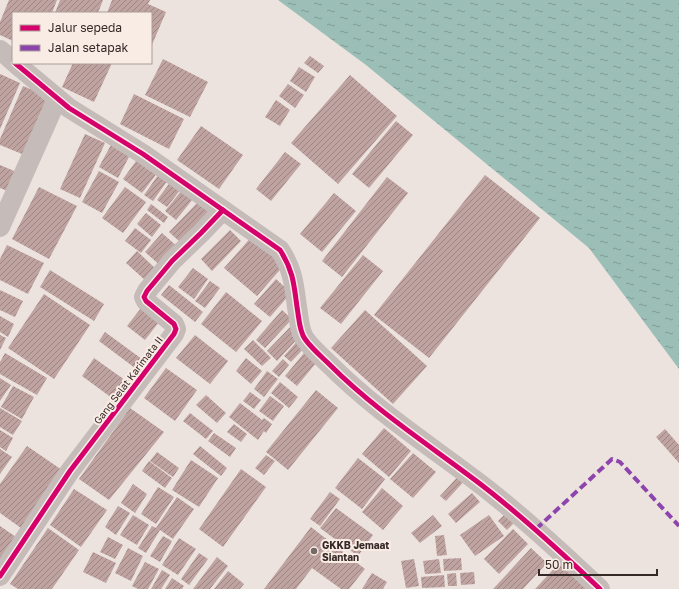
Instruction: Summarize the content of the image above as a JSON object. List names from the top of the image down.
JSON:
{
  "streets": {
    "street": ["Gang Selat Karimata II"]
  },
  "places": ["GKKB Jemaat Siantan"],
  "legend": ["Jalur sepeda", "Jalan setapak"],
  "scale_bar": "50 m"
}
